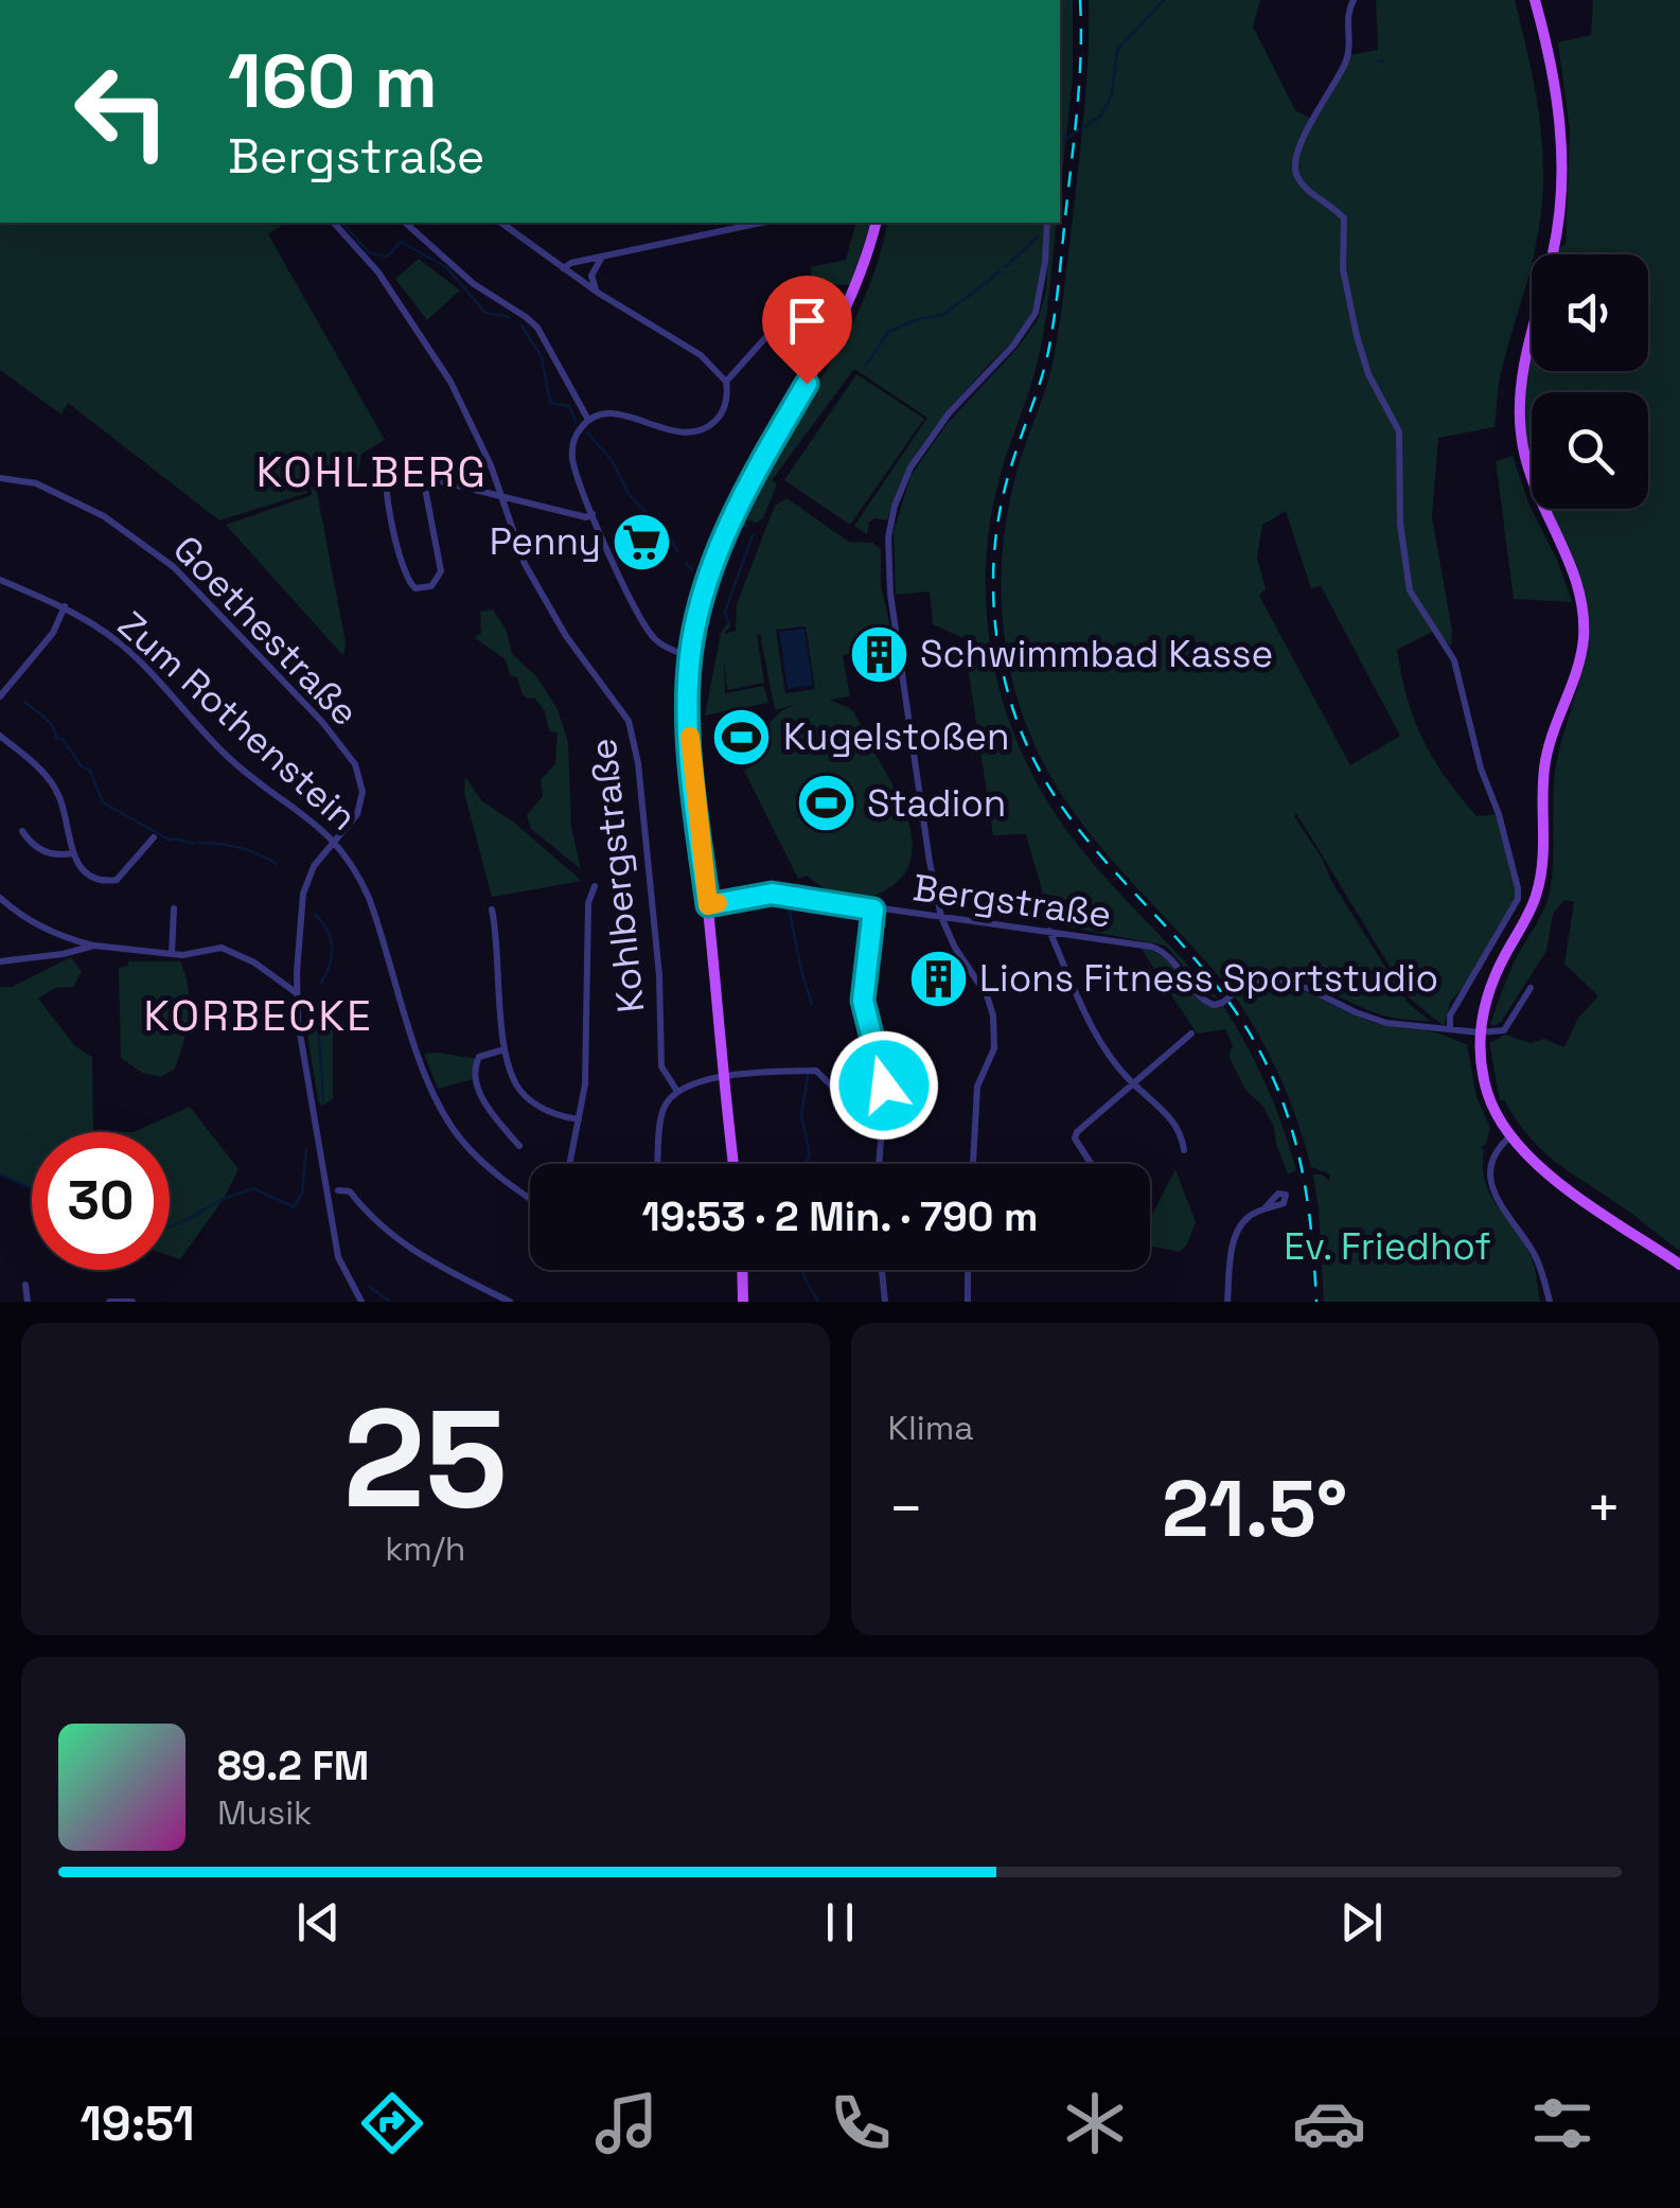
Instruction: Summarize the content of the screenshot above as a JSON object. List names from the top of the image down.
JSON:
{
  "streets": {
    "street": [
      "Goethestraße",
      "Zum Rothenstein",
      "Kohlbergstraße",
      "Bergstraße"
    ]
  },
  "crossings": [
    ["Goethestraße", "Zum Rothenstein"]
  ],
  "districts": ["KOHLBERG", "KORBECKE"],
  "parks": ["Ev. Friedhof"],
  "places": {
    "supermarket": ["Penny"],
    "building": ["Schwimmbad Kasse", "Lions Fitness Sportstudio"],
    "sports": ["Kugelstoßen", "Stadion"]
  },
  "page": {
    "turn": ["160 m", "Bergstraße"],
    "limit": "30",
    "trip": "19:53 · 2 Min. · 790 m",
    "tile": [
      ["25", "km/h"],
      "Klima"
    ],
    "heat": ["−", "21.5°", "+"],
    "song": ["89.2 FM", "Musik"],
    "tabs": "19:51"
  }
}
